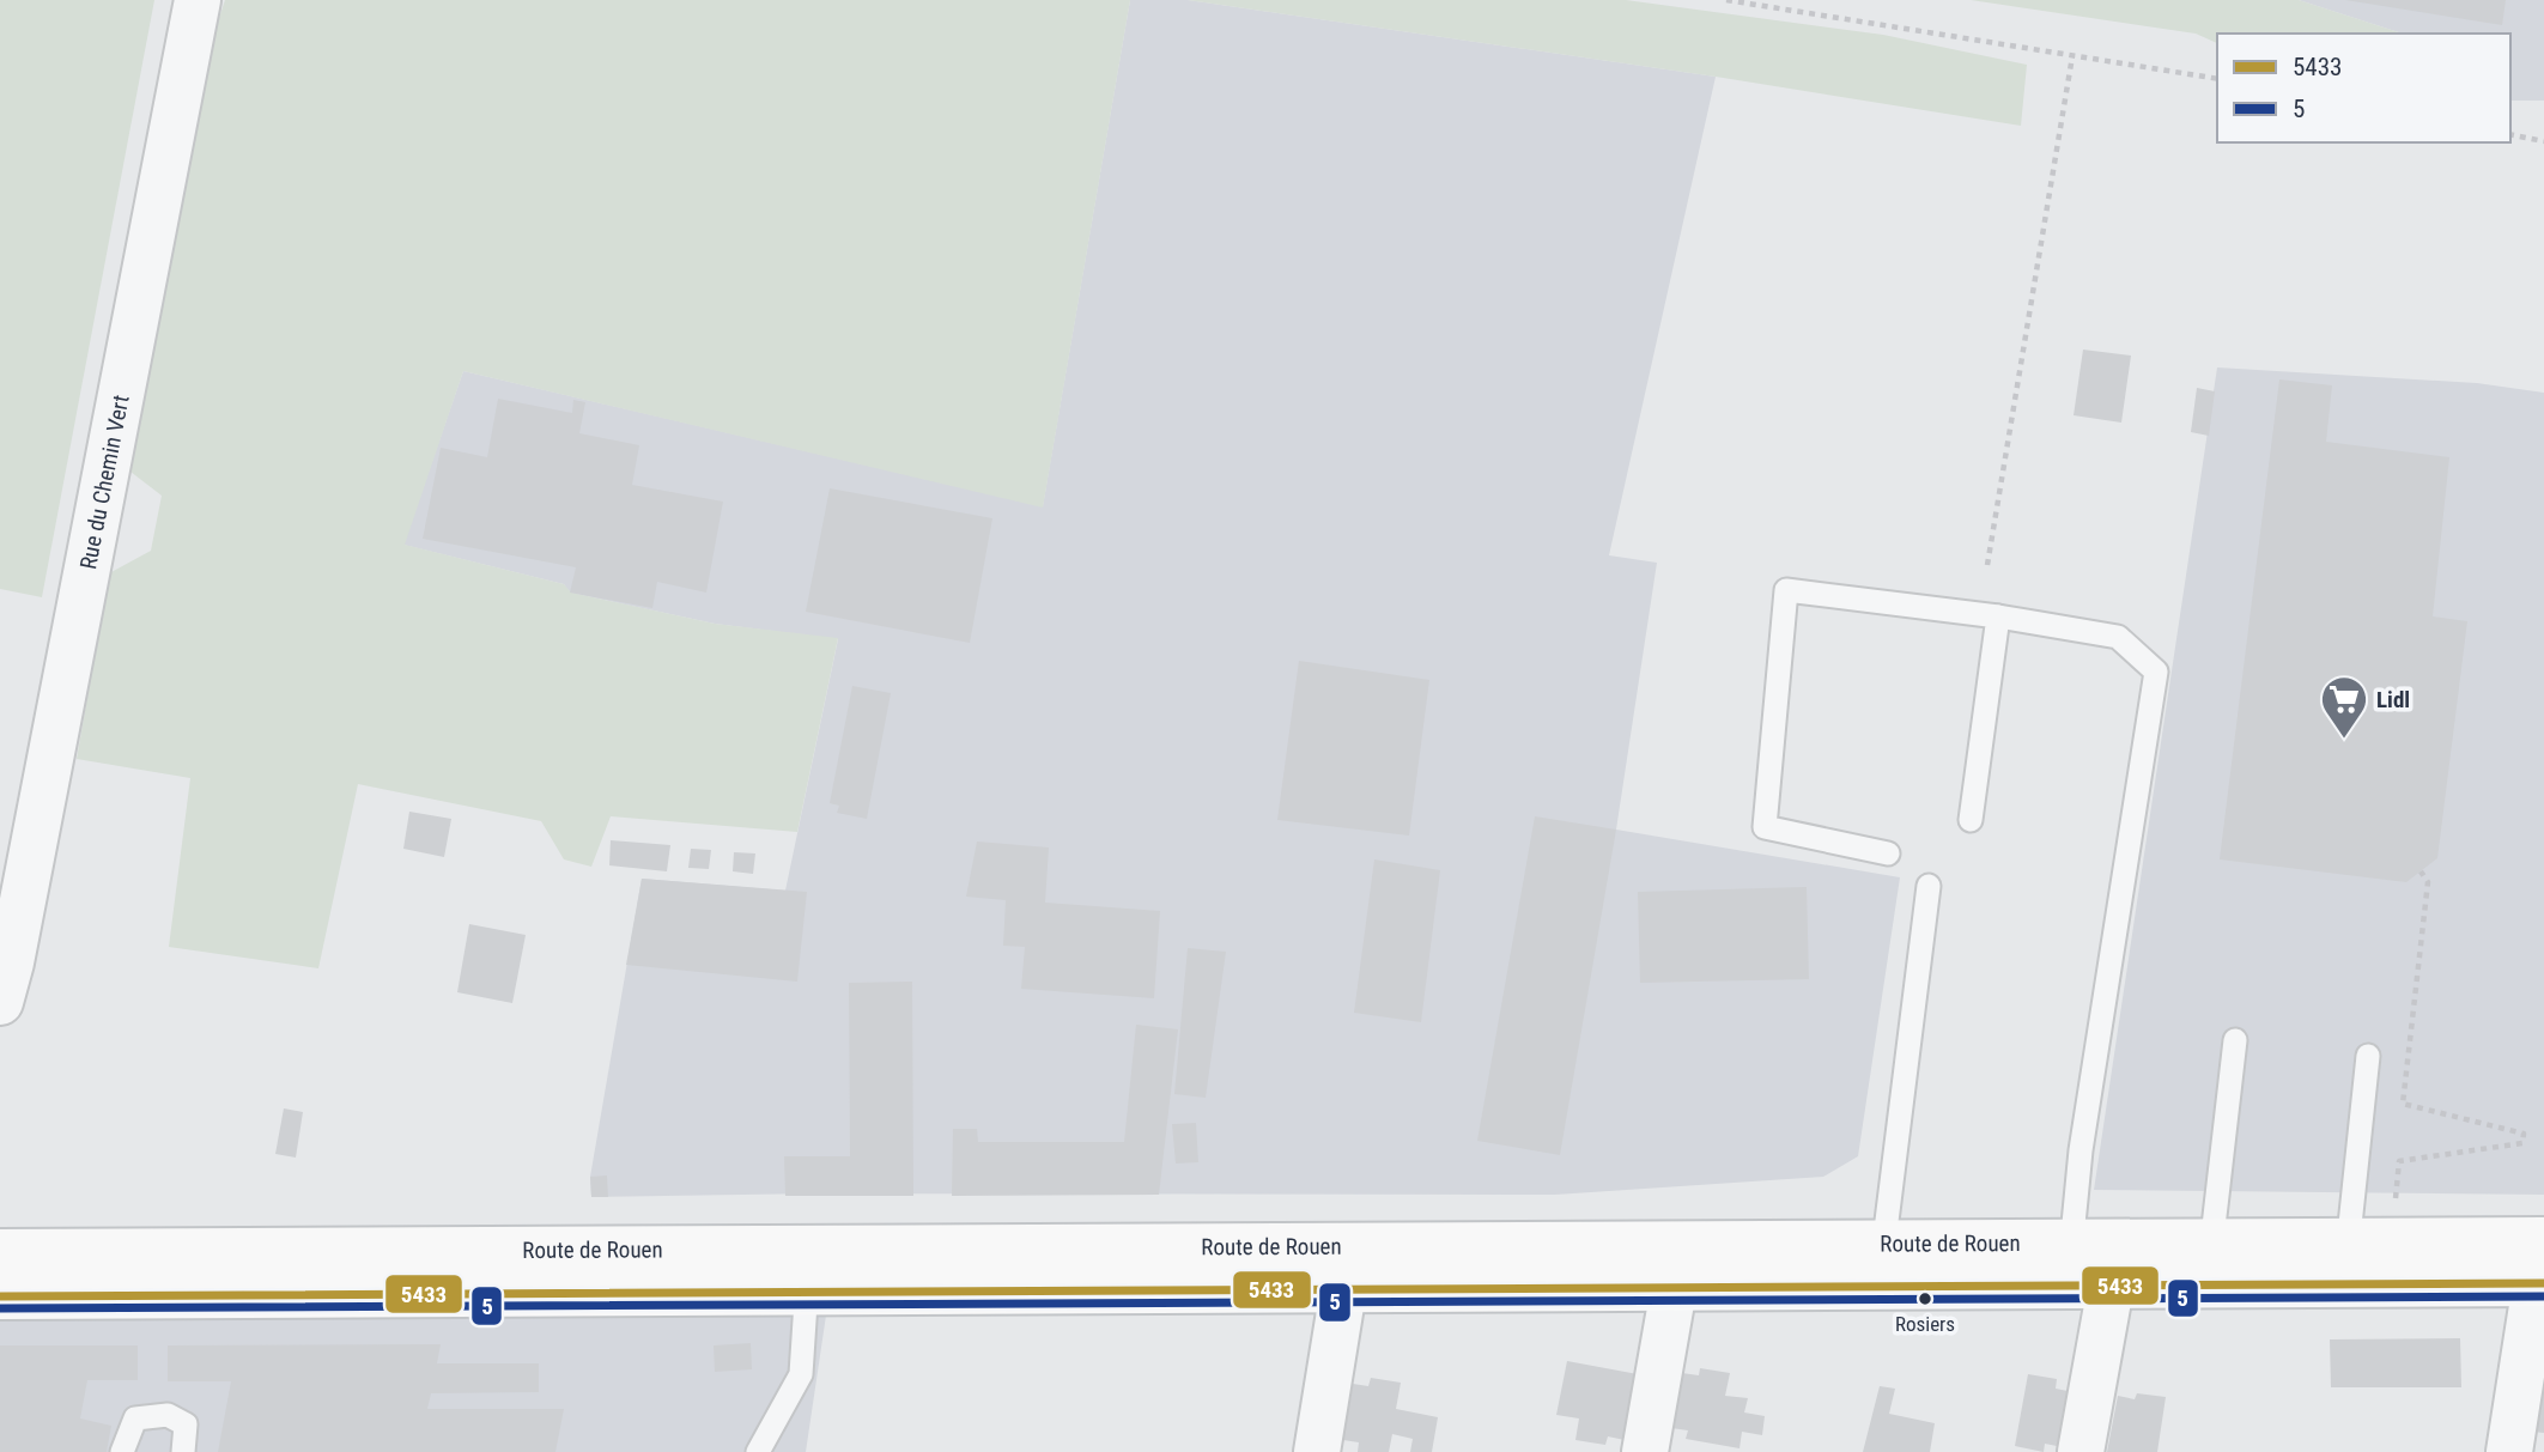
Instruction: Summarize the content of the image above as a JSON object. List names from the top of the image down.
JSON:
{
  "streets": {
    "main road": ["Route de Rouen"],
    "street": ["Rue du Chemin Vert"]
  },
  "places": {
    "supermarket": ["Lidl"],
    "other": ["Rosiers"]
  },
  "lines": ["transit line 5433", "transit line 5"],
  "legend": ["5433", "5"]
}
